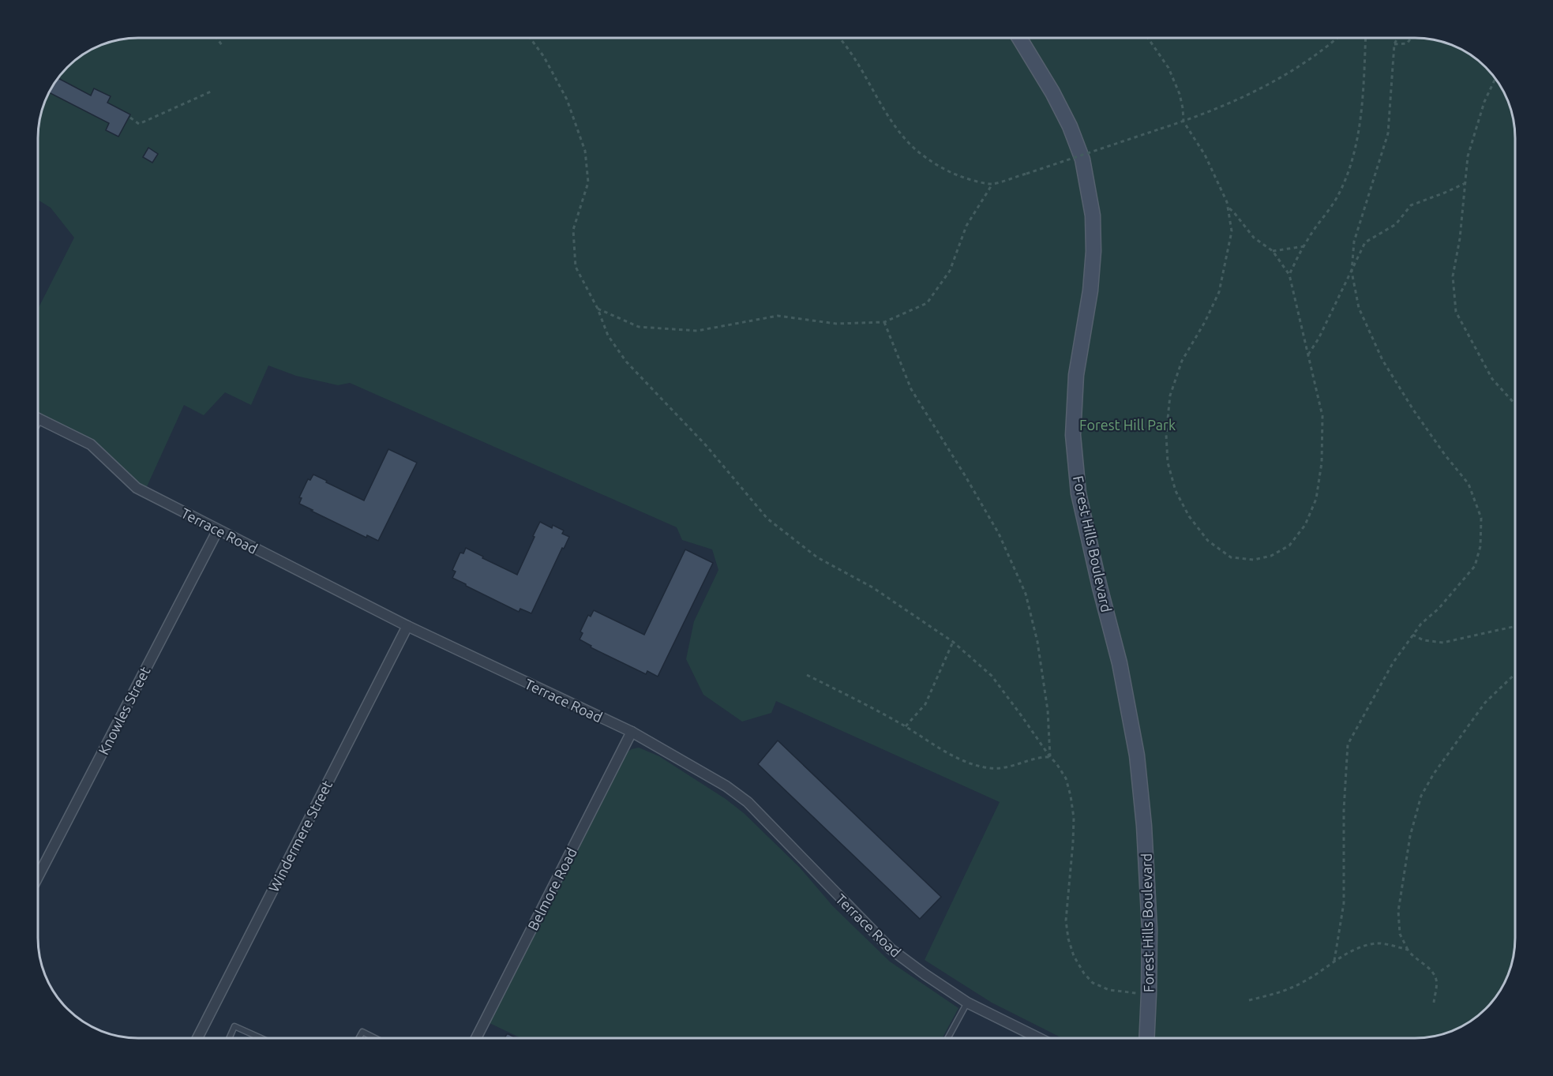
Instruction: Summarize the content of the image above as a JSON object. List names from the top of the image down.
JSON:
{
  "streets": {
    "street": [
      "Terrace Road",
      "Forest Hills Boulevard",
      "Knowles Street",
      "Windermere Street",
      "Belmore Road"
    ]
  },
  "crossings": [
    ["Terrace Road", "Knowles Street"],
    ["Terrace Road", "Windermere Street"],
    ["Terrace Road", "Belmore Road"]
  ],
  "parks": ["Forest Hill Park"]
}
